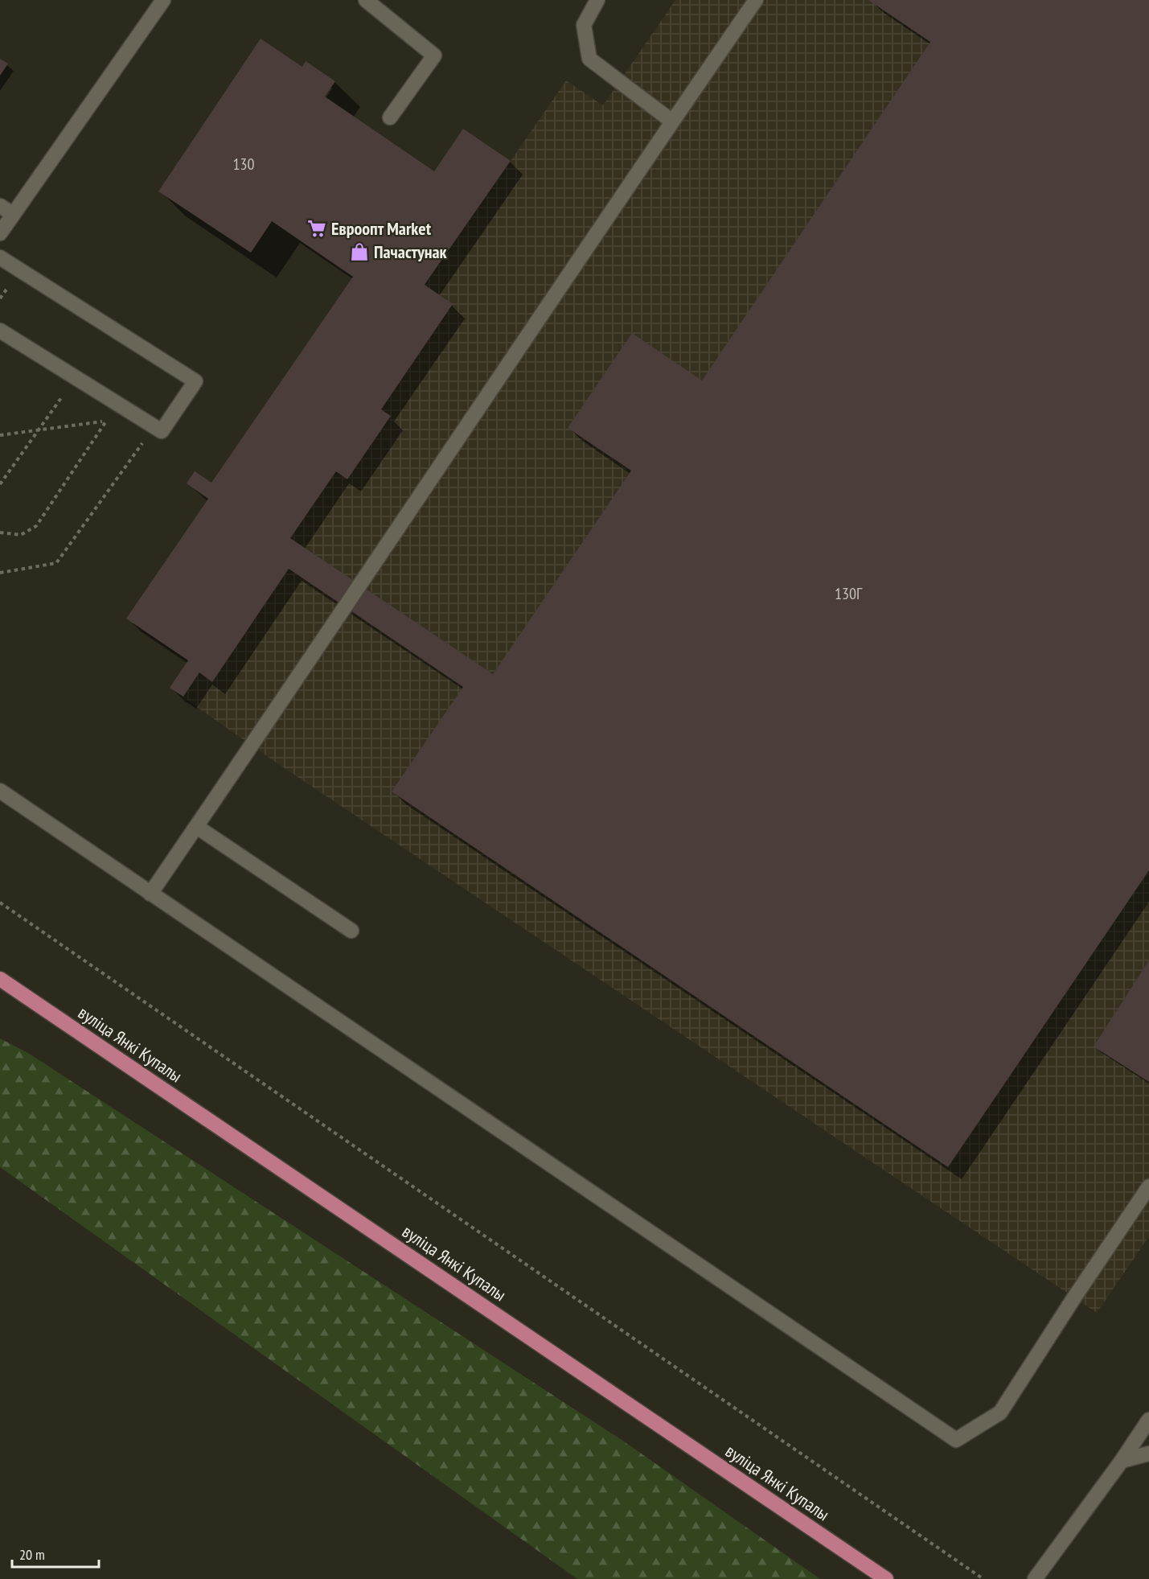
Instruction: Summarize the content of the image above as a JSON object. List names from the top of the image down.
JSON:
{
  "streets": {
    "main road": ["вуліца Янкі Купалы"]
  },
  "places": {
    "supermarket": ["Евроопт Market"],
    "shop": ["Пачастунак"]
  },
  "house_numbers": ["130", "130Г"],
  "scale_bar": "20 m"
}
